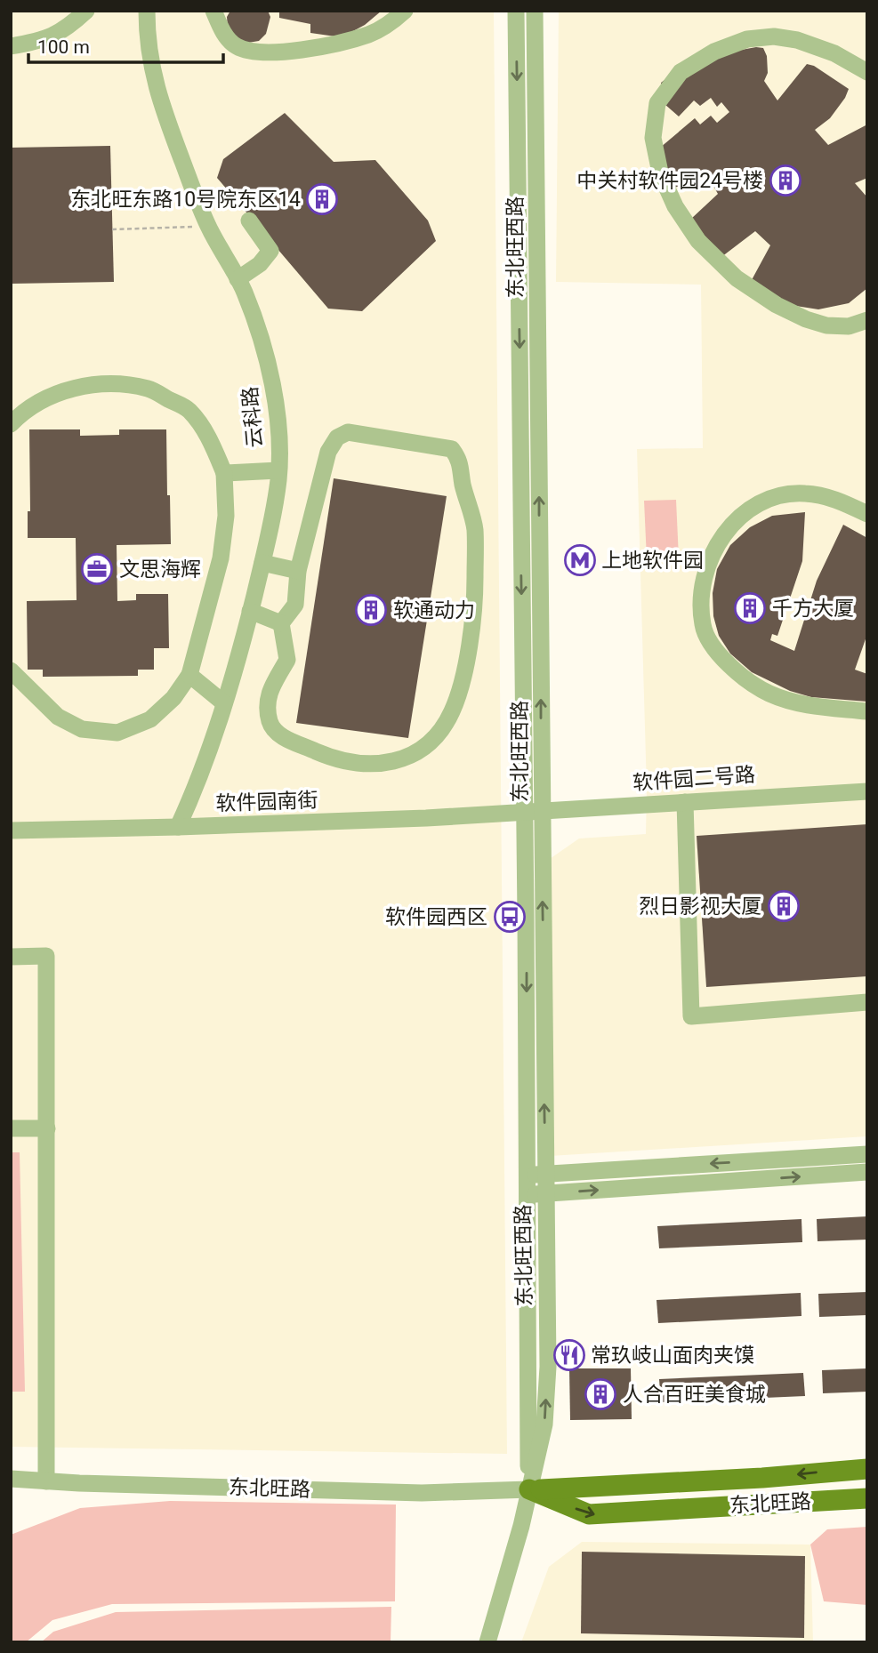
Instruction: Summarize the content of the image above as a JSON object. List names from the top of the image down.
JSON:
{
  "streets": {
    "main road": ["东北旺路"],
    "street": [
      "东北旺西路",
      "云科路",
      "软件园二号路",
      "软件园南街"
    ]
  },
  "crossings": [
    ["东北旺西路", "软件园二号路"],
    ["东北旺西路", "软件园南街"],
    ["东北旺西路", "东北旺路"],
    ["云科路", "软件园南街"],
    ["软件园二号路", "软件园南街"]
  ],
  "places": {
    "building": [
      "中关村软件园24号楼",
      "东北旺东路10号院东区14",
      "千方大厦",
      "软通动力",
      "烈日影视大厦",
      "人合百旺美食城"
    ],
    "metro station": ["上地软件园"],
    "office": ["文思海辉"],
    "bus stop": ["软件园西区"],
    "restaurant": ["常玖岐山面肉夹馍"]
  },
  "scale_bar": "100 m"
}
